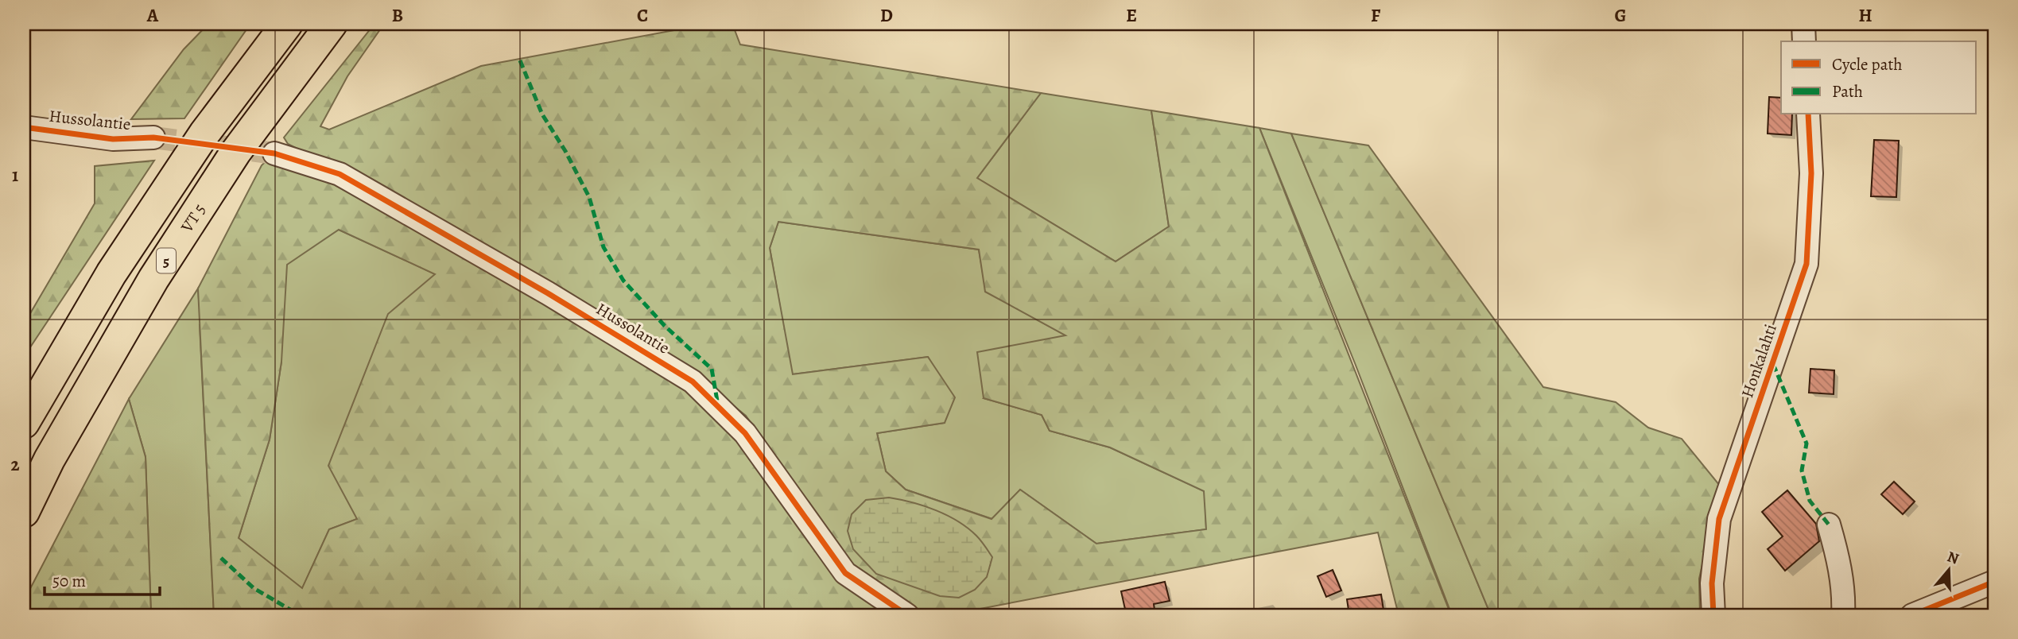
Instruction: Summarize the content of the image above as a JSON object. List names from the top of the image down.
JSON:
{
  "streets": {
    "highway": ["VT 5", "5"],
    "street": ["Hussolantie", "Honkalahti"]
  },
  "legend": ["Cycle path", "Path"],
  "scale_bar": "50 m",
  "north": "top",
  "grid": {
    "columns": [
      "A",
      "B",
      "C",
      "D",
      "E",
      "F",
      "G",
      "H"
    ],
    "rows": ["1", "2"]
  }
}
